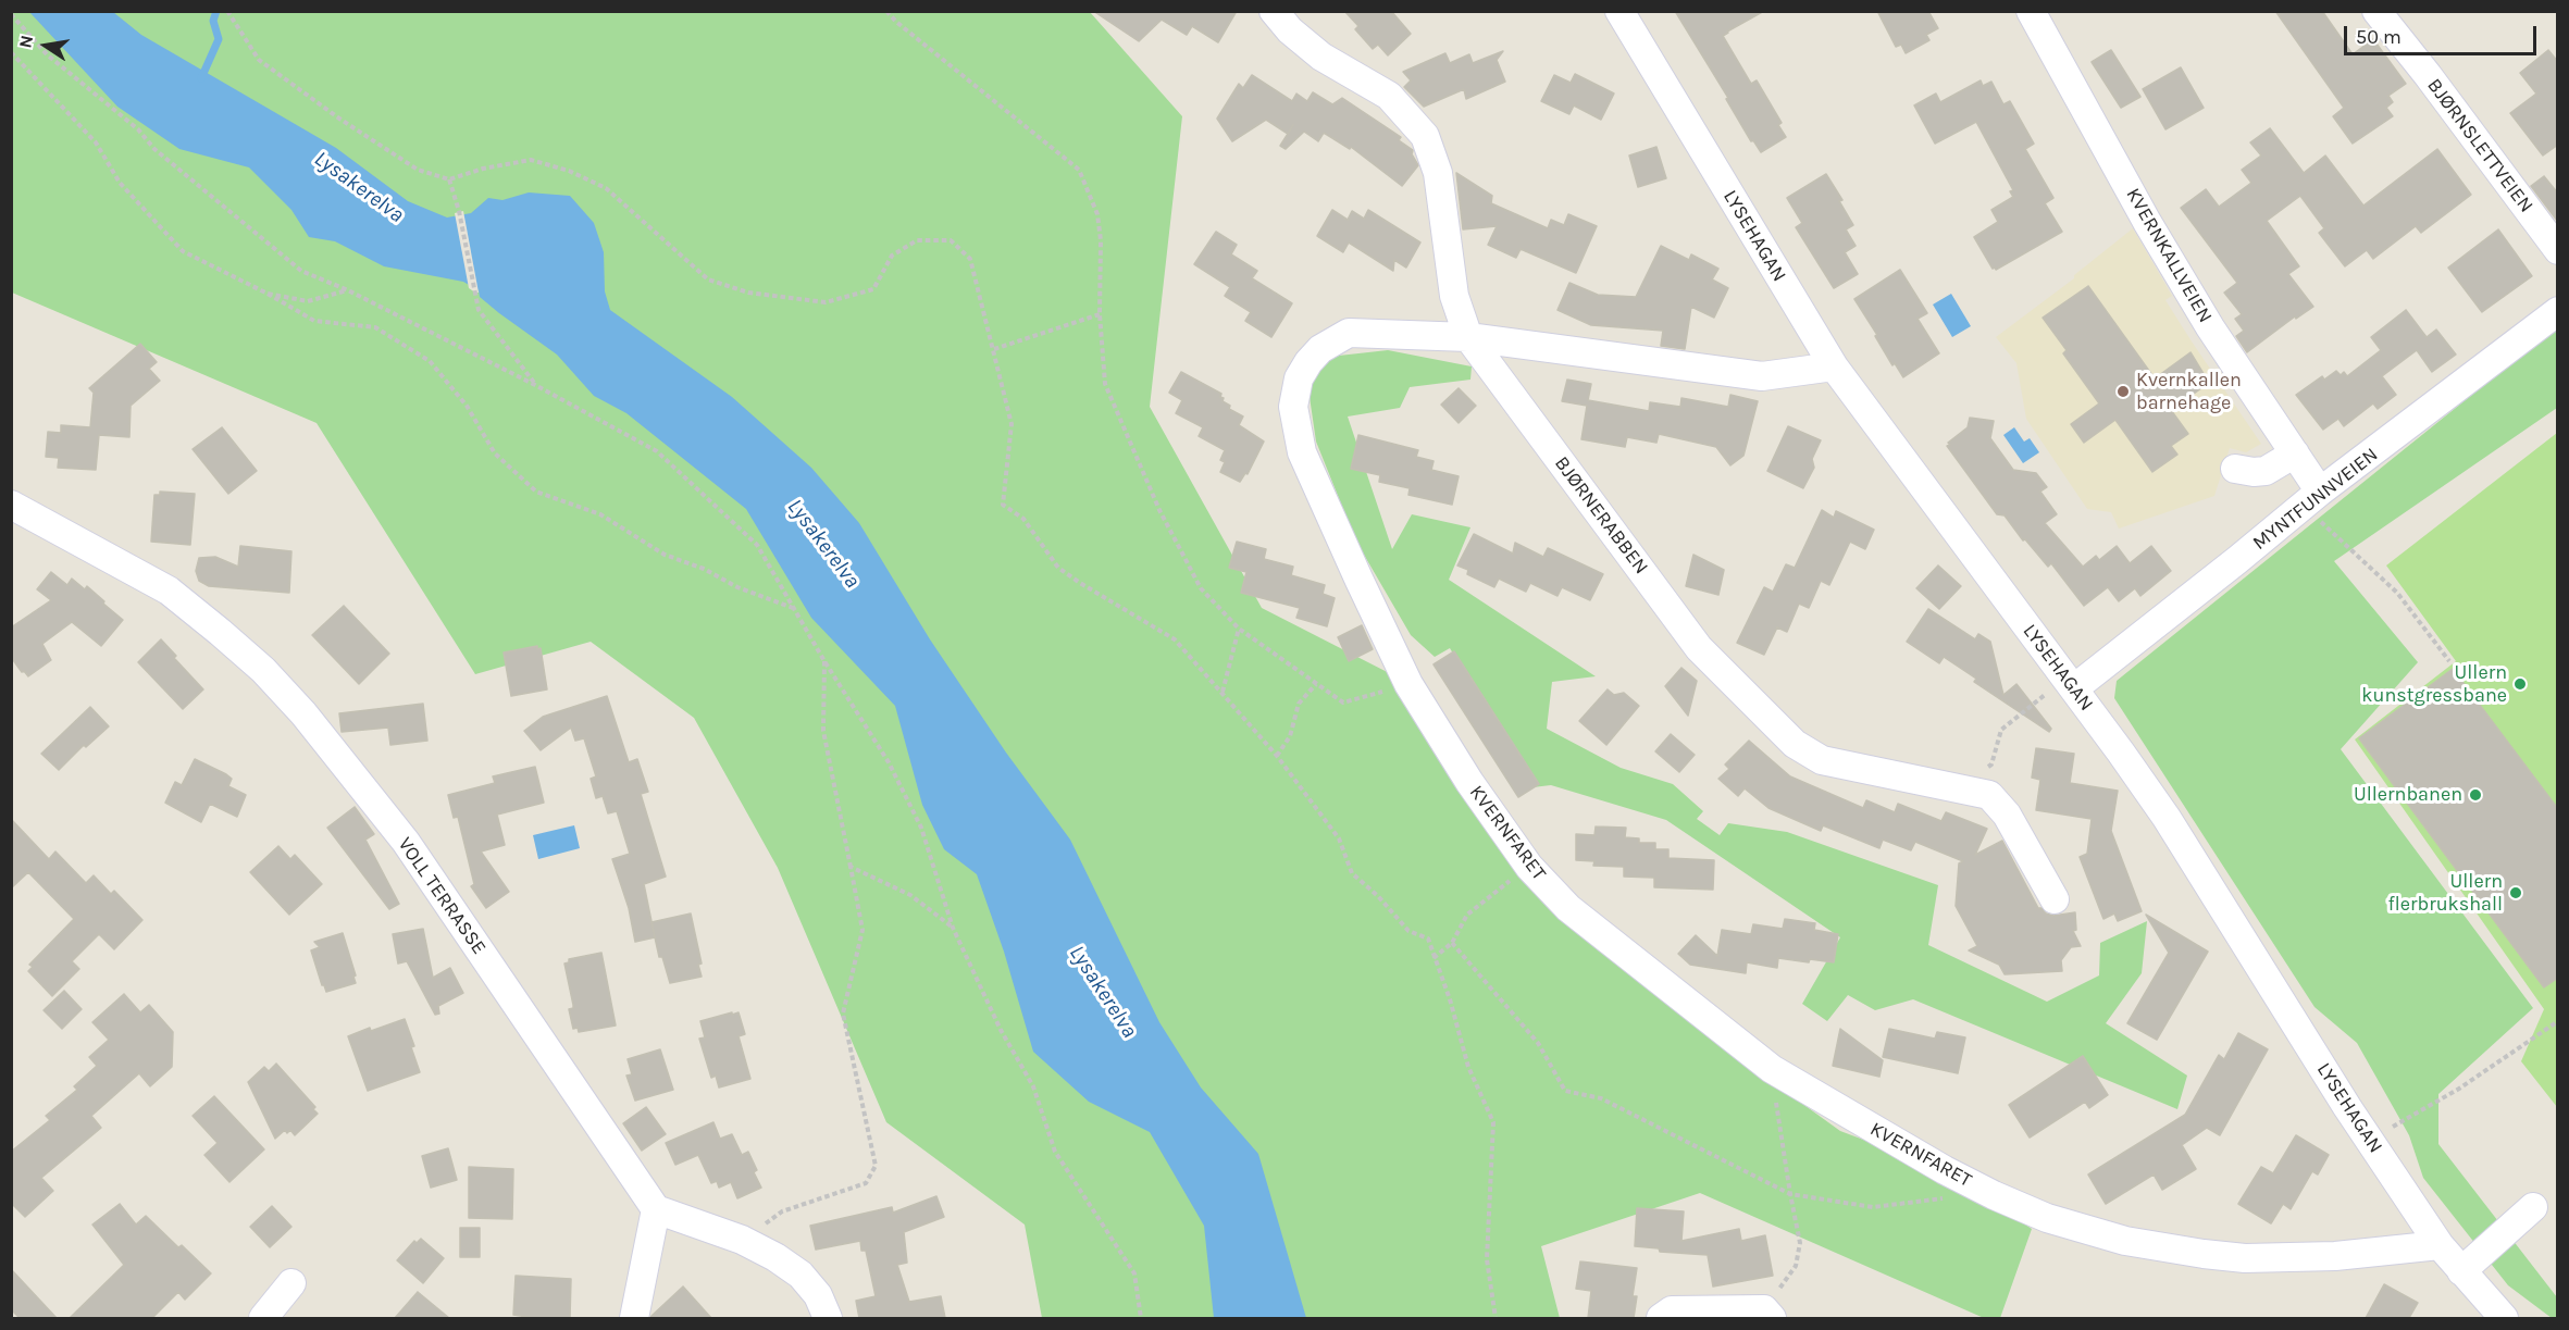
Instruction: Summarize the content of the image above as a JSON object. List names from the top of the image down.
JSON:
{
  "streets": {
    "street": [
      "BJØRNSLETTVEIEN",
      "LYSEHAGAN",
      "KVERNKALLVEIEN",
      "MYNTFUNNVEIEN",
      "BJØRNERABBEN",
      "KVERNFARET",
      "VOLL TERRASSE"
    ]
  },
  "crossings": [
    ["LYSEHAGAN", "MYNTFUNNVEIEN"],
    ["LYSEHAGAN", "KVERNFARET"],
    ["KVERNKALLVEIEN", "MYNTFUNNVEIEN"],
    ["BJØRNERABBEN", "KVERNFARET"]
  ],
  "water": ["Lysakerelva"],
  "places": [
    "Kvernkallen barnehage",
    "Ullern kunstgressbane",
    "Ullernbanen",
    "Ullern flerbrukshall"
  ],
  "scale_bar": "50 m",
  "north": "left"
}
